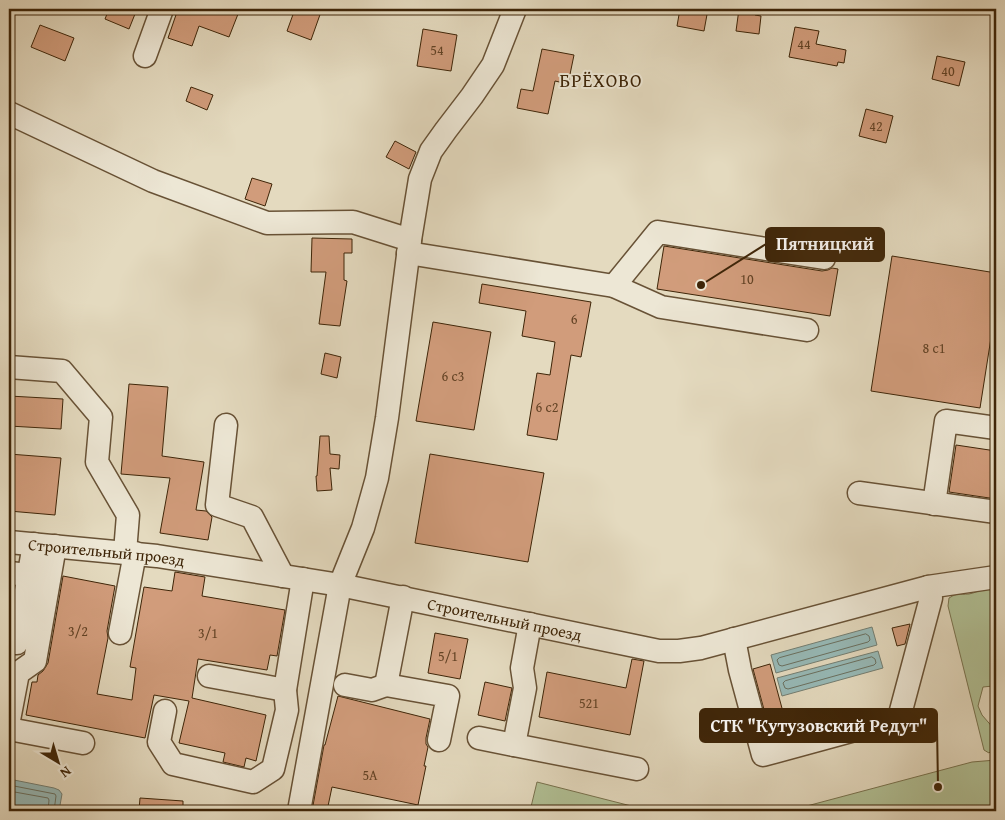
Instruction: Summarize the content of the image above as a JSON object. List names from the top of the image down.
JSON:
{
  "streets": {
    "street": ["Строительный проезд"]
  },
  "districts": ["БРЁХОВО"],
  "places": ["Пятницкий", "СТК \"Кутузовский Редут\""],
  "house_numbers": [
    "44",
    "54",
    "40",
    "42",
    "10",
    "6",
    "8 с1",
    "6 с3",
    "6 с2",
    "3/2",
    "3/1",
    "5/1",
    "521",
    "5А"
  ],
  "north": "bottom right"
}
